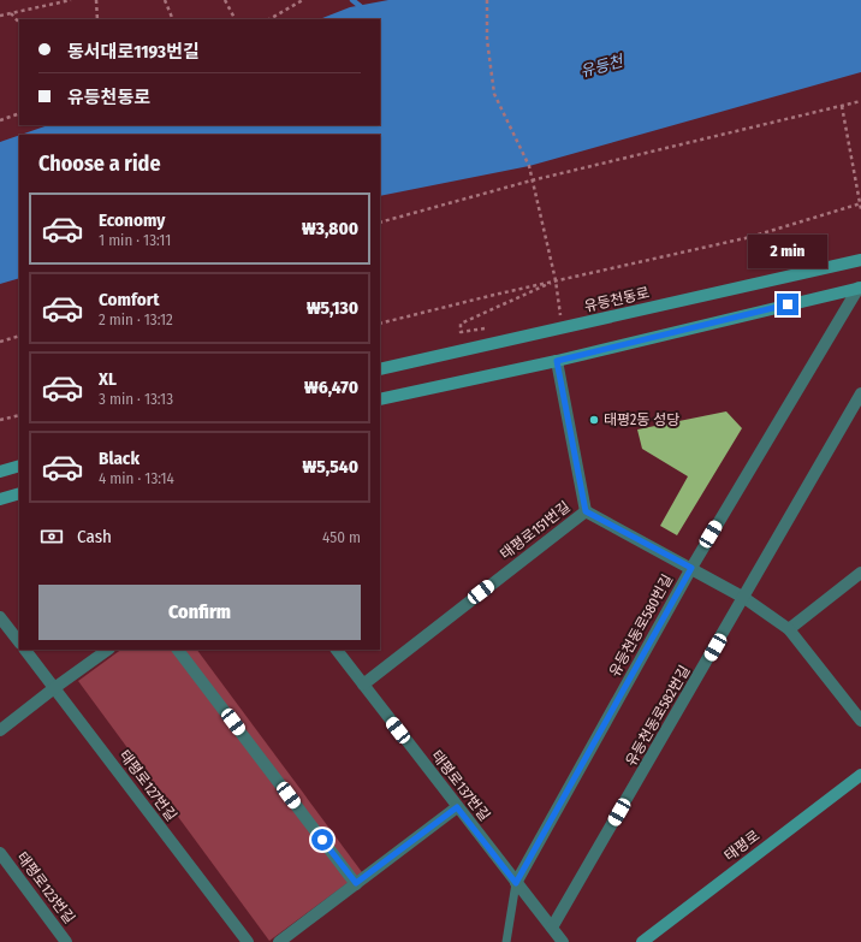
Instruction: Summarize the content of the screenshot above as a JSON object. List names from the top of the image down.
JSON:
{
  "streets": {
    "main road": ["유등천동로", "태평로"],
    "street": [
      "태평로151번길",
      "유등천동로580번길",
      "유등천동로582번길",
      "태평로127번길",
      "태평로137번길",
      "태평로123번길"
    ]
  },
  "crossings": [
    ["태평로151번길", "유등천동로580번길"],
    ["태평로151번길", "유등천동로582번길"],
    ["태평로151번길", "태평로137번길"],
    ["유등천동로580번길", "태평로137번길"],
    ["유등천동로582번길", "태평로137번길"]
  ],
  "water": ["유등천"],
  "places": ["태평2동 성당"],
  "page": {
    "banner": ["동서대로1193번길", "유등천동로"],
    "heading": "Choose a ride",
    "list": [
      {
        "name": "Economy",
        "note": "1 min · 13:11",
        "value": "₩3,800"
      },
      {
        "name": "Comfort",
        "note": "2 min · 13:12",
        "value": "₩5,130"
      },
      {
        "name": "XL",
        "note": "3 min · 13:13",
        "value": "₩6,470"
      },
      {
        "name": "Black",
        "note": "4 min · 13:14",
        "value": "₩5,540"
      }
    ],
    "bubble": "2 min",
    "pay": ["Cash", "450 m"],
    "buttons": "Confirm"
  }
}
